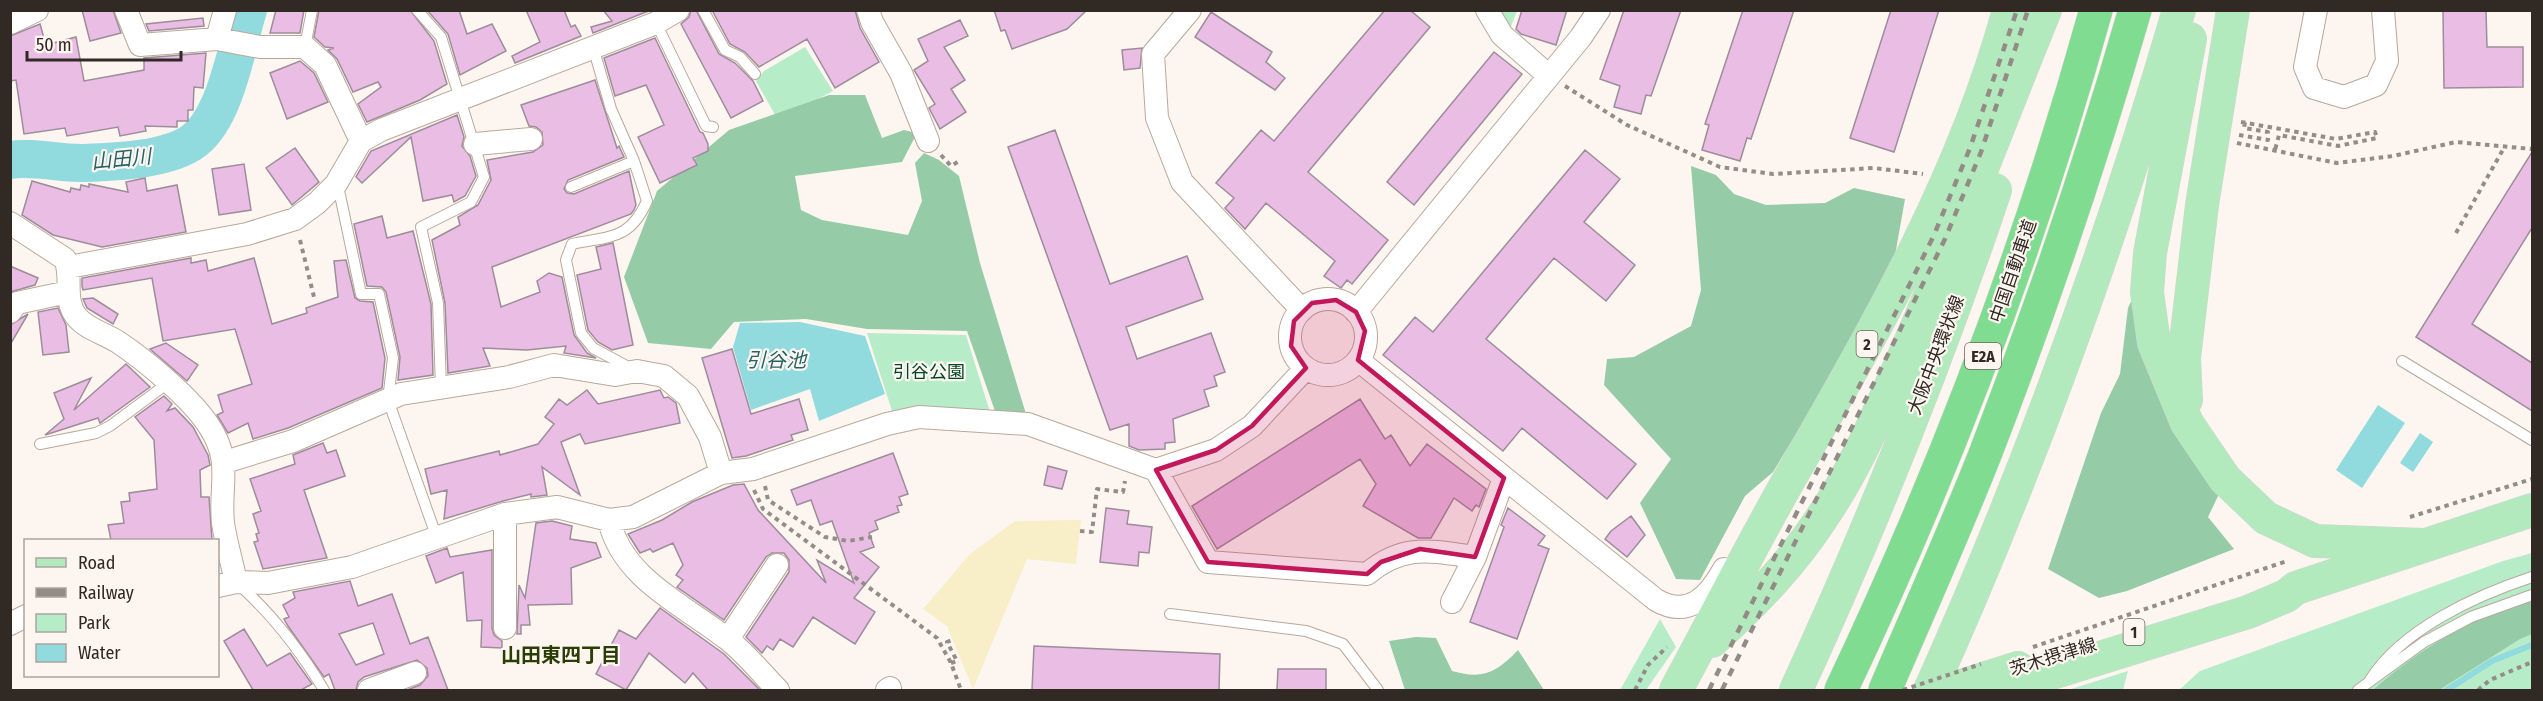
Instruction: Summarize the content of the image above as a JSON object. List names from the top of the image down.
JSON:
{
  "streets": {
    "highway": ["中国自動車道", "E2A"],
    "main road": [
      "2",
      "大阪中央環状線",
      "1",
      "茨木摂津線"
    ]
  },
  "districts": ["山田東四丁目"],
  "water": ["山田川", "引谷池"],
  "parks": ["引谷公園"],
  "legend": [
    "Road",
    "Railway",
    "Park",
    "Water"
  ],
  "scale_bar": "50 m"
}
